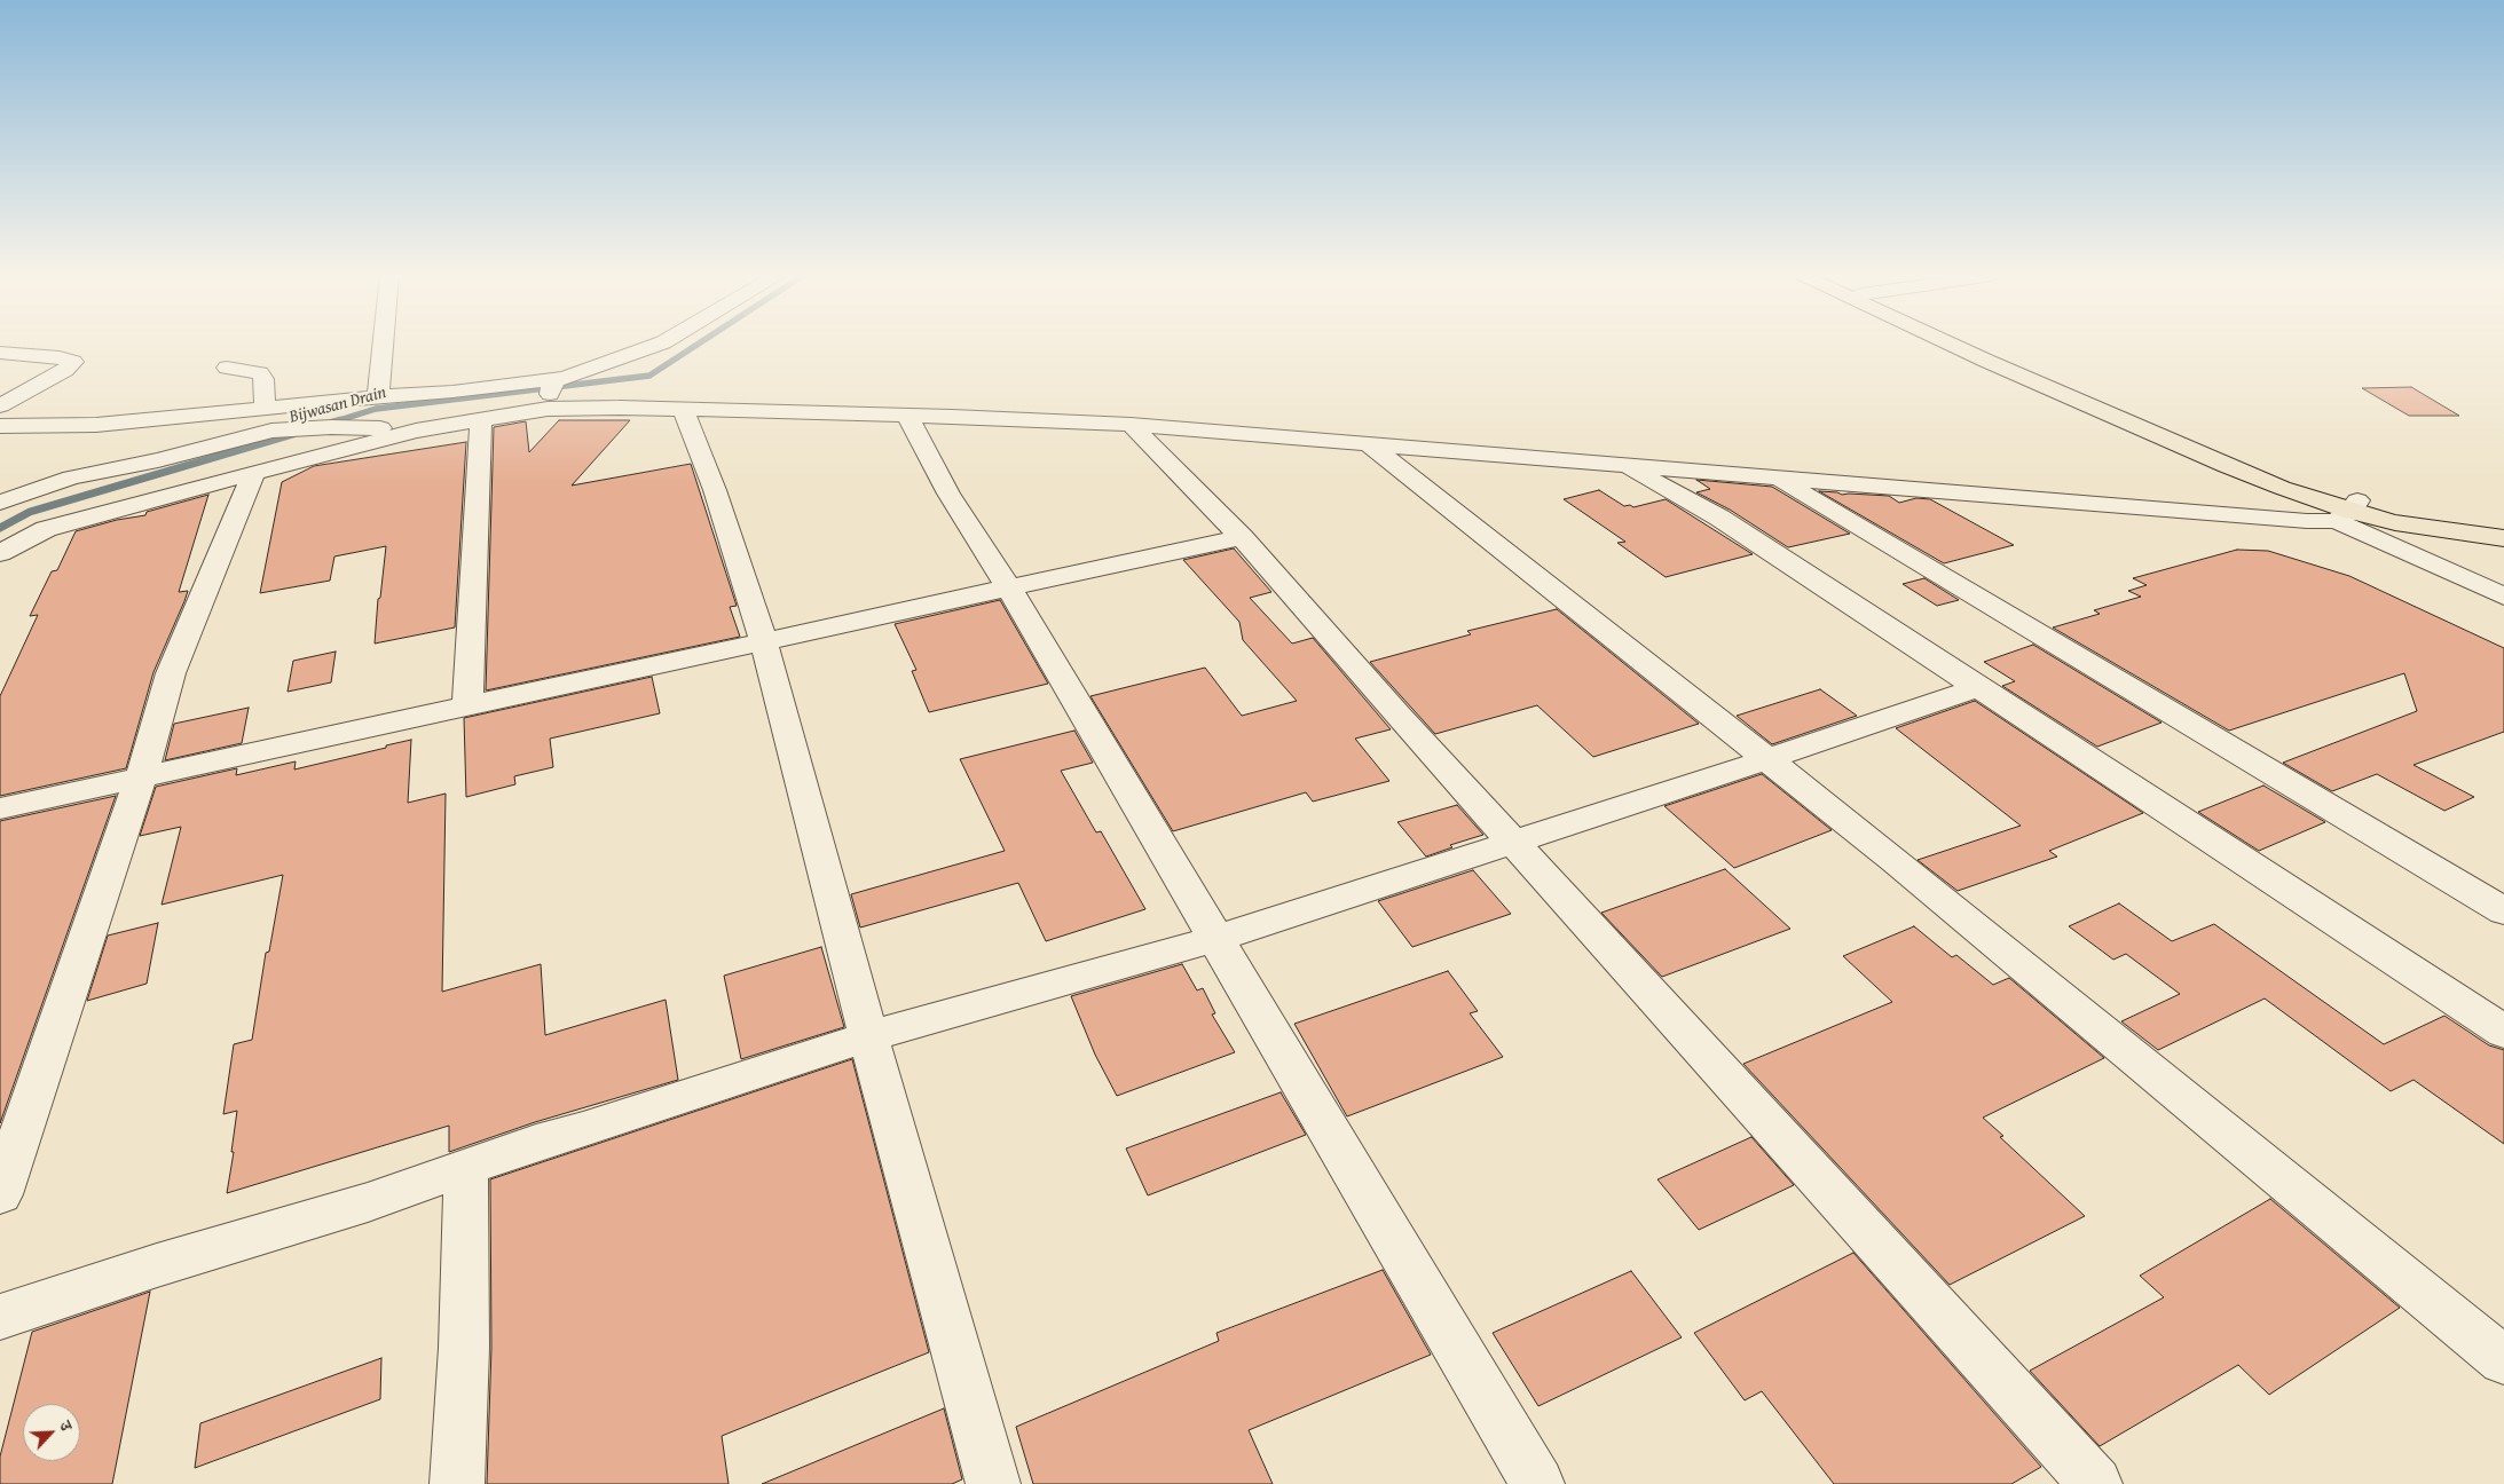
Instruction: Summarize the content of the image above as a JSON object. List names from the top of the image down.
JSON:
{
  "water": ["Bijwasan Drain"],
  "north": "top right"
}
